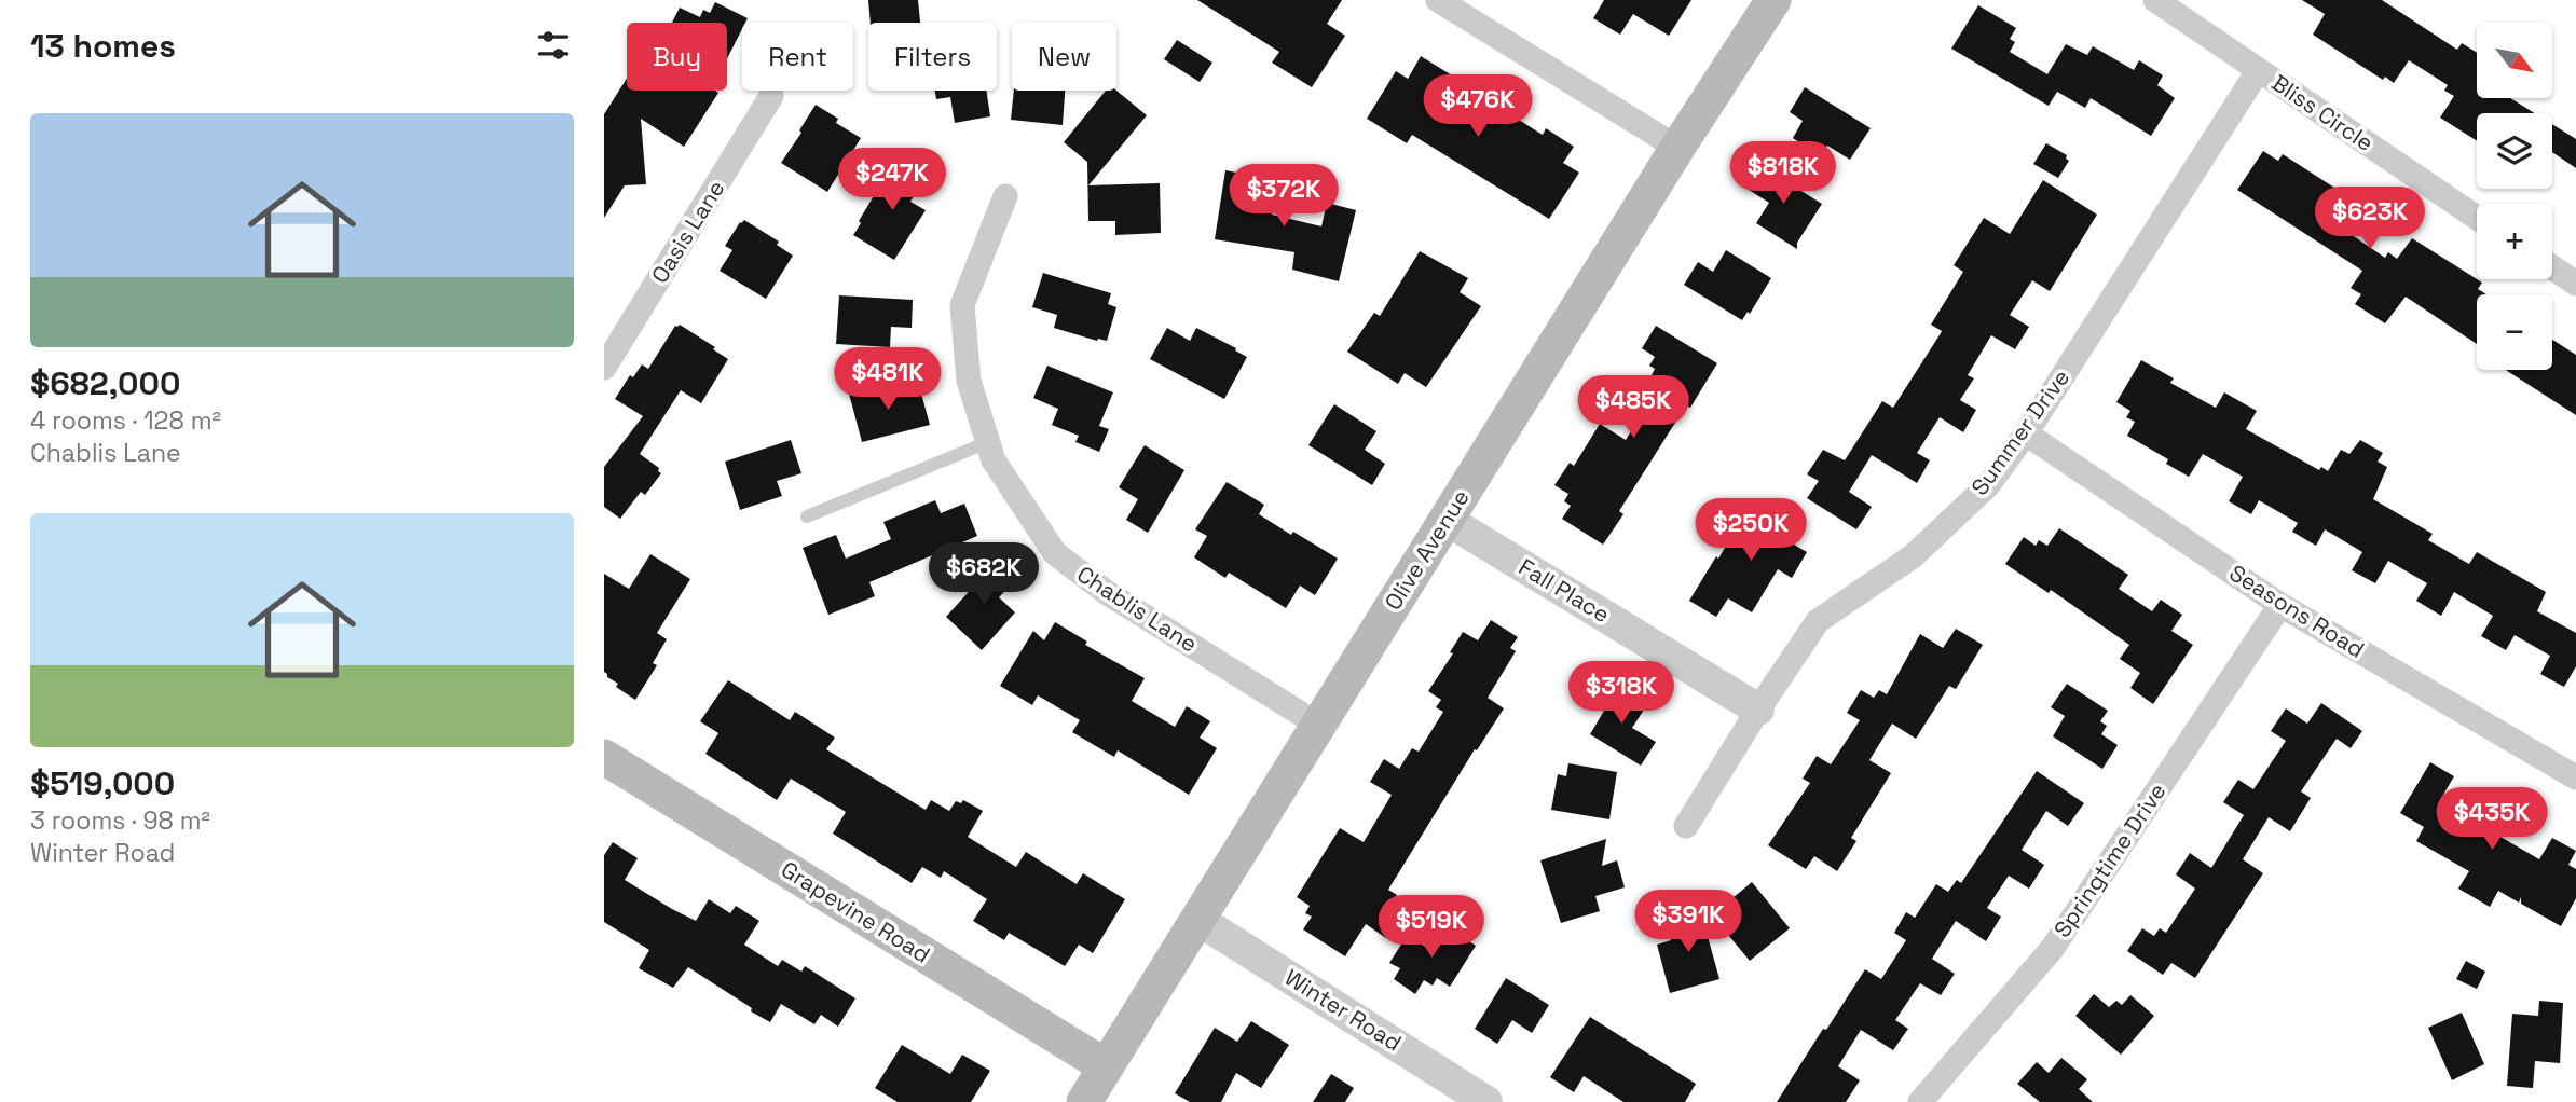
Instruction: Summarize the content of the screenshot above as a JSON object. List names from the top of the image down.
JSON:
{
  "streets": {
    "main road": ["Olive Avenue", "Grapevine Road"],
    "street": [
      "Bliss Circle",
      "Oasis Lane",
      "Summer Drive",
      "Fall Place",
      "Chablis Lane",
      "Seasons Road",
      "Springtime Drive",
      "Winter Road"
    ]
  },
  "crossings": [
    ["Bliss Circle", "Summer Drive"],
    ["Summer Drive", "Fall Place"],
    ["Summer Drive", "Seasons Road"],
    ["Olive Avenue", "Fall Place"],
    ["Olive Avenue", "Chablis Lane"],
    ["Olive Avenue", "Grapevine Road"],
    ["Olive Avenue", "Winter Road"],
    ["Seasons Road", "Springtime Drive"]
  ],
  "north": "bottom right",
  "page": {
    "heading": "13 homes",
    "map_buttons": ["+", "−"],
    "chip": [
      "Buy",
      "Rent",
      "Filters",
      "New"
    ],
    "price": [
      "$476K",
      "$818K",
      "$247K",
      "$372K",
      "$623K",
      "$481K",
      "$485K",
      "$250K",
      "$682K",
      "$318K",
      "$435K",
      "$391K",
      "$519K"
    ],
    "list": [
      {
        "name": "$682,000",
        "note": "4 rooms · 128 m² · Chablis Lane"
      },
      {
        "name": "$519,000",
        "note": "3 rooms · 98 m² · Winter Road"
      }
    ]
  }
}
